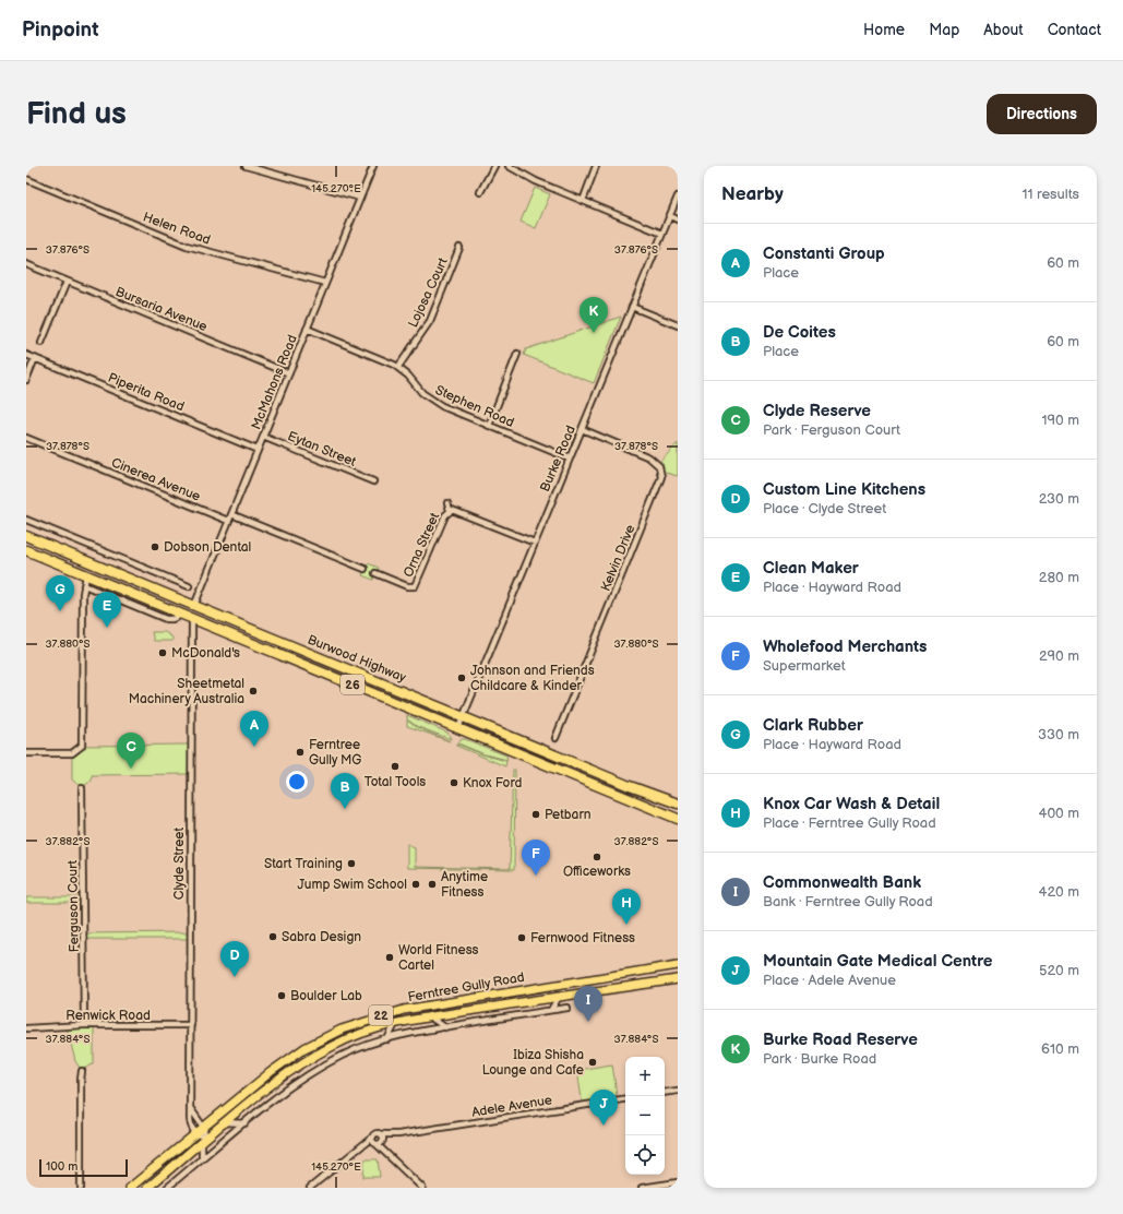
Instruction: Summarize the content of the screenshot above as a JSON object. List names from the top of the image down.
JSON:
{
  "streets": {
    "highway": ["Burwood Highway", "26"],
    "main road": ["Ferntree Gully Road", "22"],
    "street": [
      "Helen Road",
      "Lojosa Court",
      "Bursaria Avenue",
      "McMahons Road",
      "Piperita Road",
      "Stephen Road",
      "Eytan Street",
      "Burke Road",
      "Cinerea Avenue",
      "Orna Street",
      "Kelvin Drive",
      "Clyde Street",
      "Ferguson Court",
      "Renwick Road",
      "Adele Avenue"
    ]
  },
  "crossings": [
    ["Helen Road", "McMahons Road"],
    ["Lojosa Court", "Stephen Road"],
    ["Bursaria Avenue", "McMahons Road"],
    ["McMahons Road", "Piperita Road"],
    ["McMahons Road", "Stephen Road"],
    ["McMahons Road", "Eytan Street"],
    ["McMahons Road", "Cinerea Avenue"],
    ["McMahons Road", "Burwood Highway"],
    ["Stephen Road", "Burke Road"],
    ["Burke Road", "Orna Street"],
    ["Burke Road", "Kelvin Drive"],
    ["Burke Road", "Burwood Highway"],
    ["Burwood Highway", "Clyde Street"],
    ["Clyde Street", "Ferntree Gully Road"],
    ["Clyde Street", "Renwick Road"],
    ["Ferguson Court", "Renwick Road"]
  ],
  "places": [
    "Dobson Dental",
    "McDonald's",
    "Johnson and Friends Childcare & Kinder",
    "Sheetmetal Machinery Australia",
    "Ferntree Gully MG",
    "Total Tools",
    "Knox Ford",
    "Petbarn",
    "Officeworks",
    "Start Training",
    "Jump Swim School",
    "Anytime Fitness",
    "Sabra Design",
    "Fernwood Fitness",
    "World Fitness Cartel",
    "Boulder Lab",
    "Ibiza Shisha Lounge and Cafe"
  ],
  "scale_bar": "100 m",
  "page": {
    "header": "Pinpoint",
    "nav": [
      "Home",
      "Map",
      "About",
      "Contact"
    ],
    "buttons": "Directions",
    "title": "Find us",
    "heading": ["Nearby", "11 results"],
    "list": [
      {
        "mark": "A",
        "name": "Constanti Group",
        "note": "Place",
        "value": "60 m"
      },
      {
        "mark": "B",
        "name": "De Coites",
        "note": "Place",
        "value": "60 m"
      },
      {
        "mark": "C",
        "name": "Clyde Reserve",
        "note": "Park · Ferguson Court",
        "value": "190 m"
      },
      {
        "mark": "D",
        "name": "Custom Line Kitchens",
        "note": "Place · Clyde Street",
        "value": "230 m"
      },
      {
        "mark": "E",
        "name": "Clean Maker",
        "note": "Place · Hayward Road",
        "value": "280 m"
      },
      {
        "mark": "F",
        "name": "Wholefood Merchants",
        "note": "Supermarket",
        "value": "290 m"
      },
      {
        "mark": "G",
        "name": "Clark Rubber",
        "note": "Place · Hayward Road",
        "value": "330 m"
      },
      {
        "mark": "H",
        "name": "Knox Car Wash & Detail",
        "note": "Place · Ferntree Gully Road",
        "value": "400 m"
      },
      {
        "mark": "I",
        "name": "Commonwealth Bank",
        "note": "Bank · Ferntree Gully Road",
        "value": "420 m"
      },
      {
        "mark": "J",
        "name": "Mountain Gate Medical Centre",
        "note": "Place · Adele Avenue",
        "value": "520 m"
      },
      {
        "mark": "K",
        "name": "Burke Road Reserve",
        "note": "Park · Burke Road",
        "value": "610 m"
      }
    ],
    "pins": [
      "K",
      "G",
      "E",
      "A",
      "C",
      "B",
      "F",
      "H",
      "D",
      "I",
      "J"
    ],
    "map_buttons": ["+", "−"],
    "scale": "100 m"
  },
  "coordinates": [
    "145.270°E",
    "37.876°S",
    "37.878°S",
    "37.880°S",
    "37.882°S",
    "37.884°S"
  ]
}
